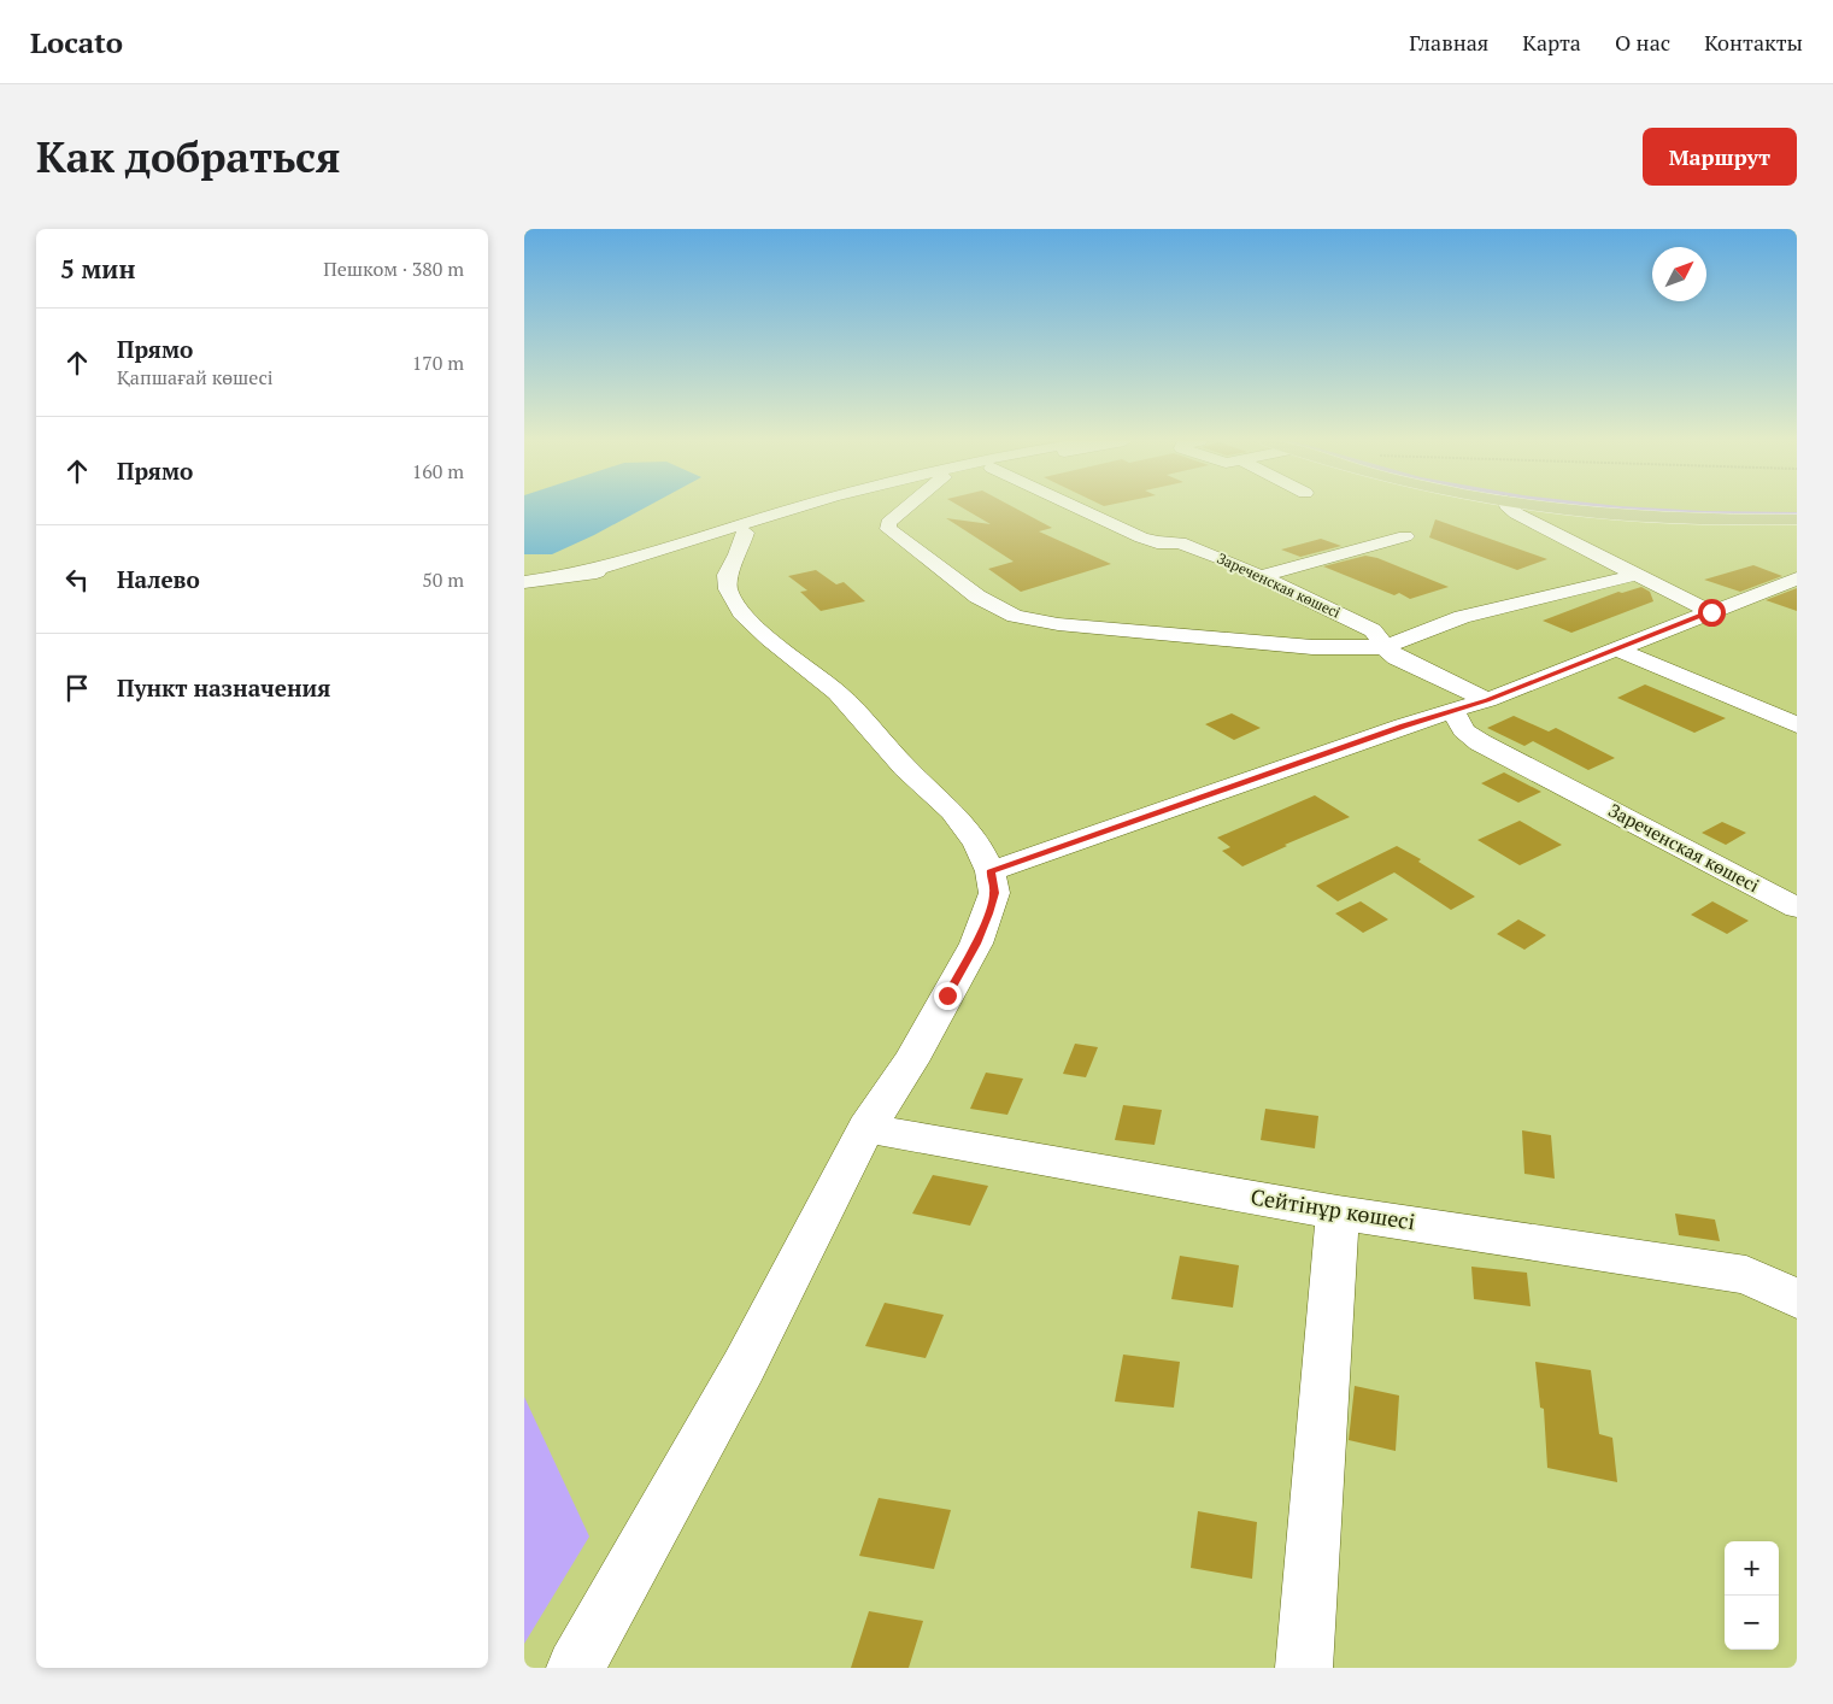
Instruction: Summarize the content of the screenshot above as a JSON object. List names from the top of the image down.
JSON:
{
  "streets": {
    "street": ["Зареченская көшесі", "Сейтінұр көшесі"]
  },
  "north": "top right",
  "page": {
    "header": "Locato",
    "nav": [
      "Главная",
      "Карта",
      "О нас",
      "Контакты"
    ],
    "buttons": "Маршрут",
    "title": "Как добраться",
    "heading": ["5 мин", "Пешком · 380 m"],
    "list": [
      ["Прямо", "Қапшағай көшесі", "170 m"],
      ["Прямо", "160 m"],
      ["Налево", "50 m"],
      "Пункт назначения"
    ],
    "map_buttons": ["+", "−"]
  }
}
